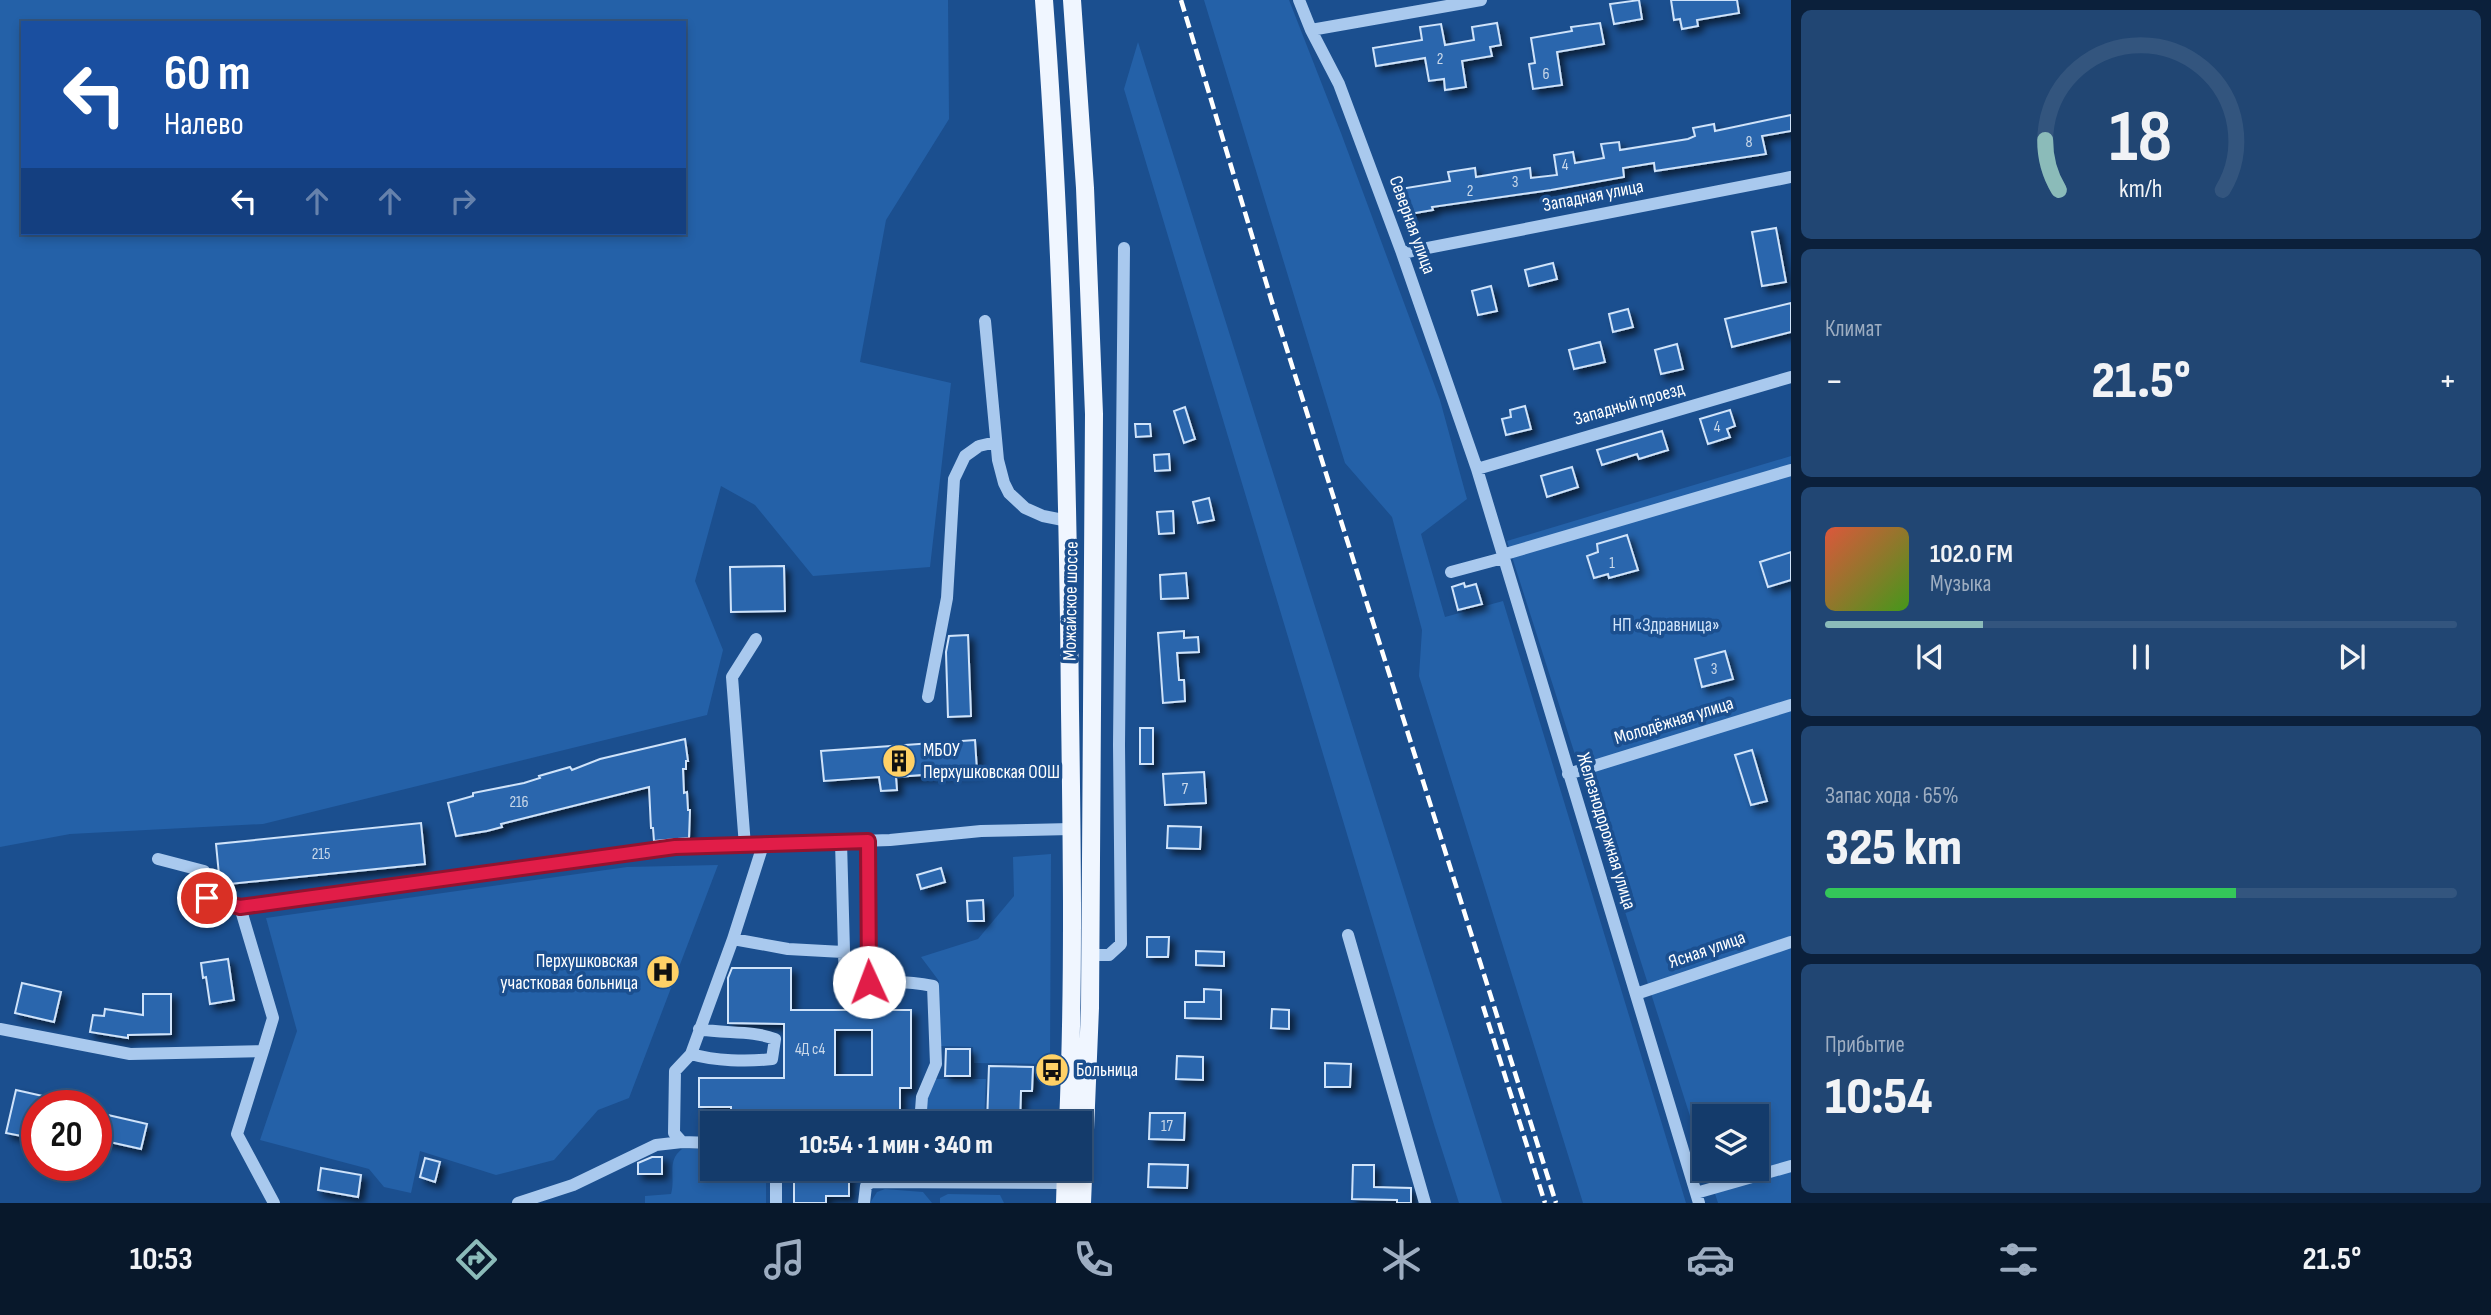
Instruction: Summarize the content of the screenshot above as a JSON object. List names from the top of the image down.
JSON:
{
  "streets": {
    "main road": ["Можайское шоссе"],
    "street": [
      "Западная улица",
      "Северная улица",
      "Западный проезд",
      "Молодёжная улица",
      "Железнодорожная улица",
      "Ясная улица"
    ]
  },
  "crossings": [
    ["Западная улица", "Северная улица"],
    ["Северная улица", "Западный проезд"],
    ["Северная улица", "Железнодорожная улица"],
    ["Западный проезд", "Железнодорожная улица"],
    ["Молодёжная улица", "Железнодорожная улица"],
    ["Железнодорожная улица", "Ясная улица"]
  ],
  "parks": ["НП «Здравница»"],
  "places": {
    "building": ["МБОУ Перхушковская ООШ"],
    "hospital": ["Перхушковская участковая больница"],
    "bus stop": ["Больница"]
  },
  "house_numbers": [
    "2",
    "6",
    "8",
    "4",
    "3",
    "2",
    "4",
    "1",
    "3",
    "7",
    "216",
    "215",
    "4Д с4",
    "17"
  ],
  "page": {
    "turn": ["60 m", "Налево"],
    "tile": [
      "Климат",
      ["Запас хода · 65%", "325 km"],
      ["Прибытие", "10:54"]
    ],
    "heat": ["−", "21.5°", "+"],
    "song": ["102.0 FM", "Музыка"],
    "limit": "20",
    "trip": "10:54 · 1 мин · 340 m",
    "tabs": ["10:53", "21.5°"],
    "gauge": ["18", "km/h"]
  }
}
